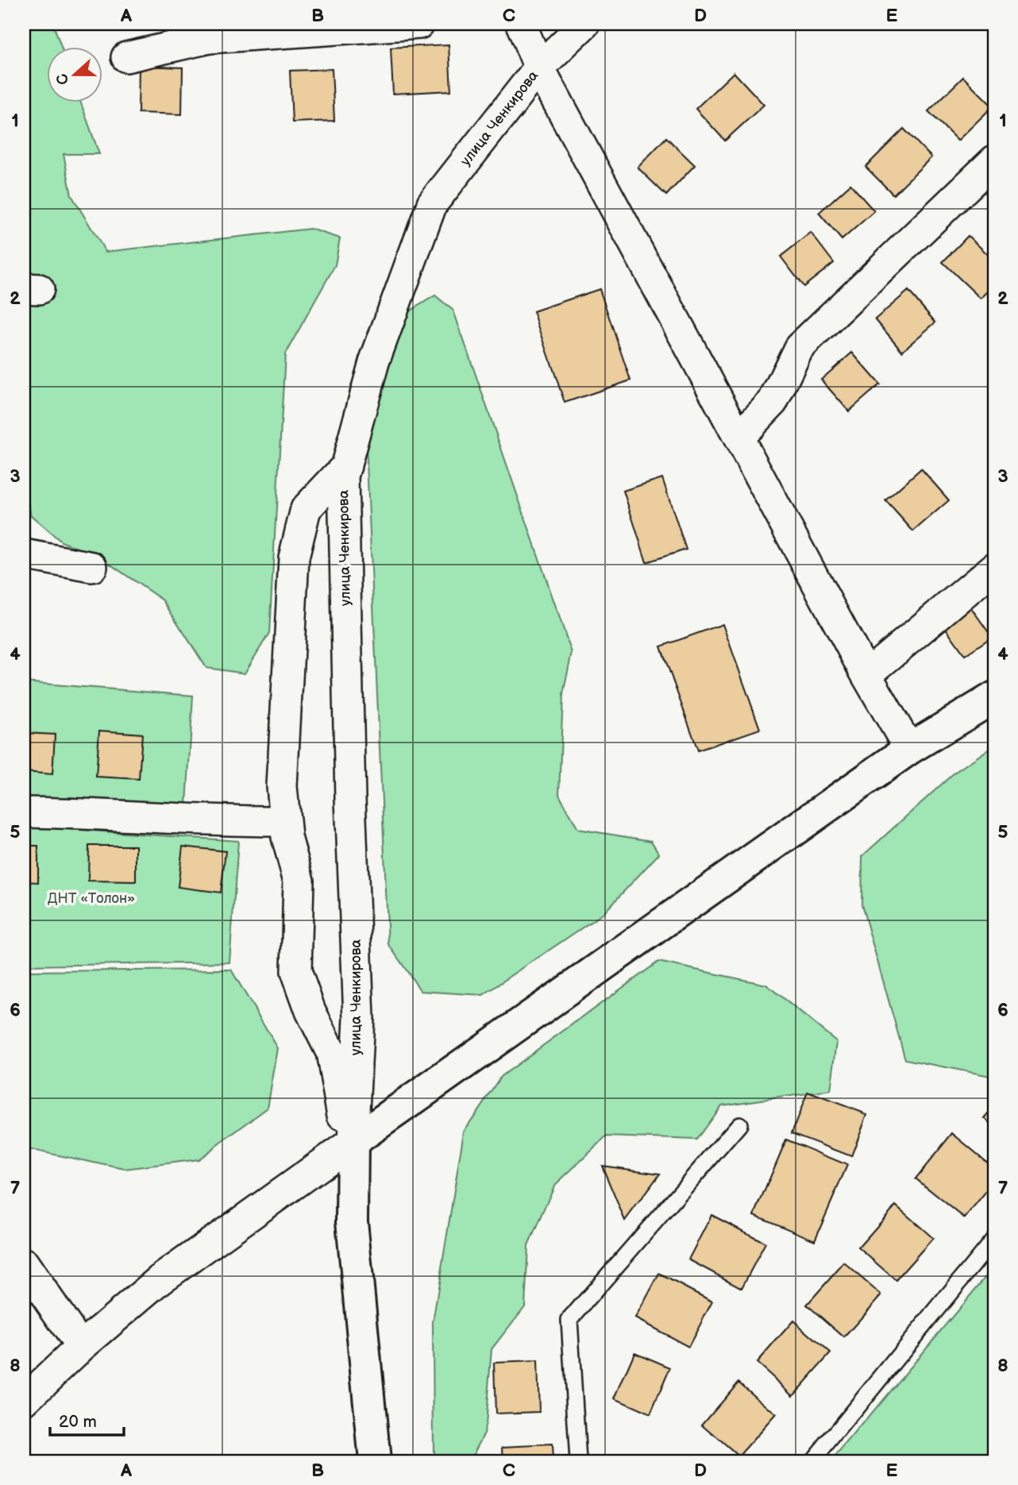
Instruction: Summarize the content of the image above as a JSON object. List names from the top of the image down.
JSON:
{
  "streets": {
    "street": ["улица Ченкирова"]
  },
  "parks": ["ДНТ «Толон»"],
  "scale_bar": "20 m",
  "north": "left",
  "grid": {
    "columns": [
      "A",
      "B",
      "C",
      "D",
      "E"
    ],
    "rows": [
      "1",
      "2",
      "3",
      "4",
      "5",
      "6",
      "7",
      "8"
    ]
  }
}
